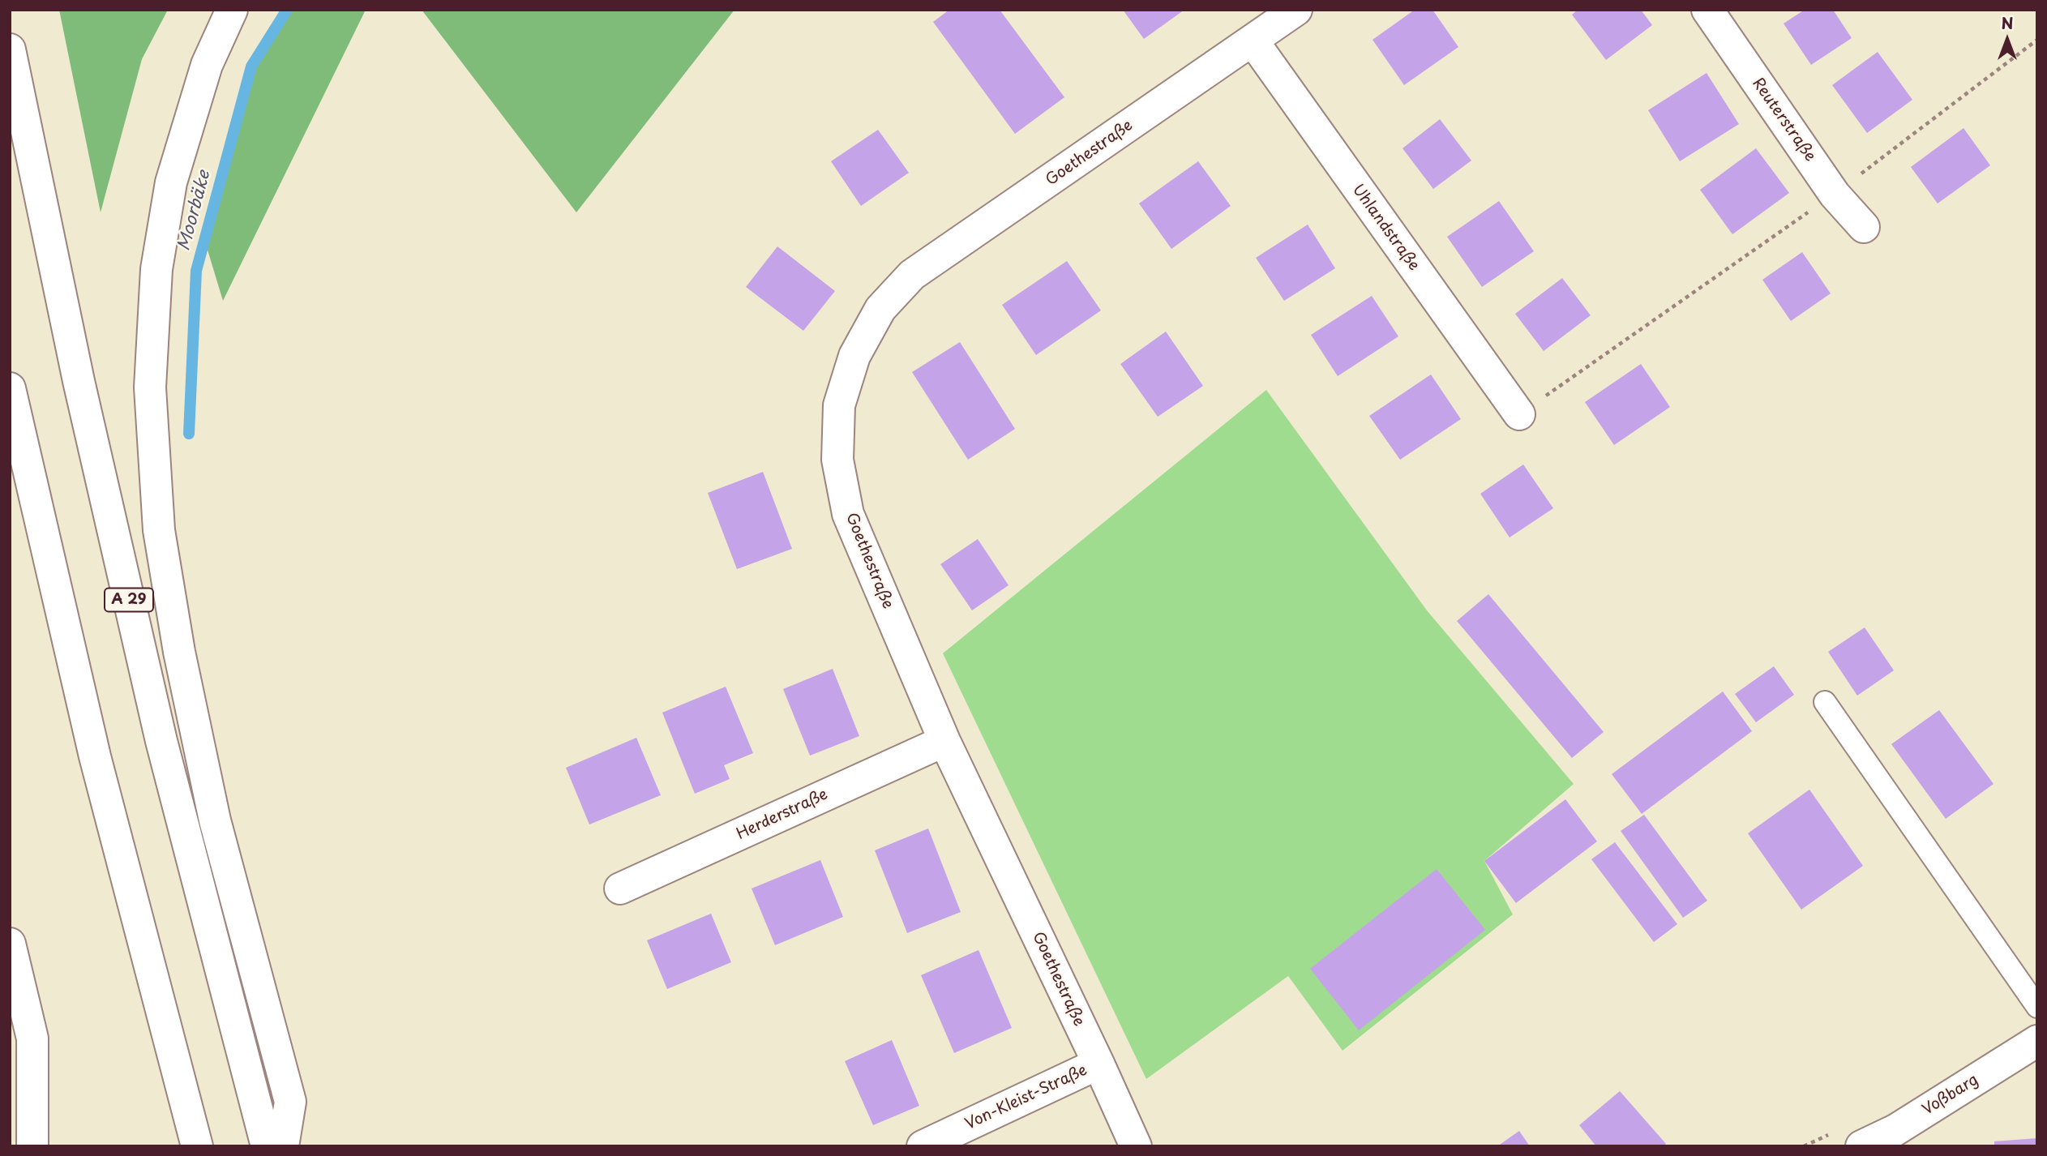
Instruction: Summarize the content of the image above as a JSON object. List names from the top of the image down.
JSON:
{
  "streets": {
    "main road": [
      "Reuterstraße",
      "Goethestraße",
      "Uhlandstraße",
      "A 29",
      "Herderstraße",
      "Voßbarg",
      "Von-Kleist-Straße"
    ]
  },
  "crossings": [
    ["Goethestraße", "Uhlandstraße"],
    ["Goethestraße", "Herderstraße"],
    ["Goethestraße", "Von-Kleist-Straße"]
  ],
  "water": ["Moorbäke"],
  "north": "top"
}
